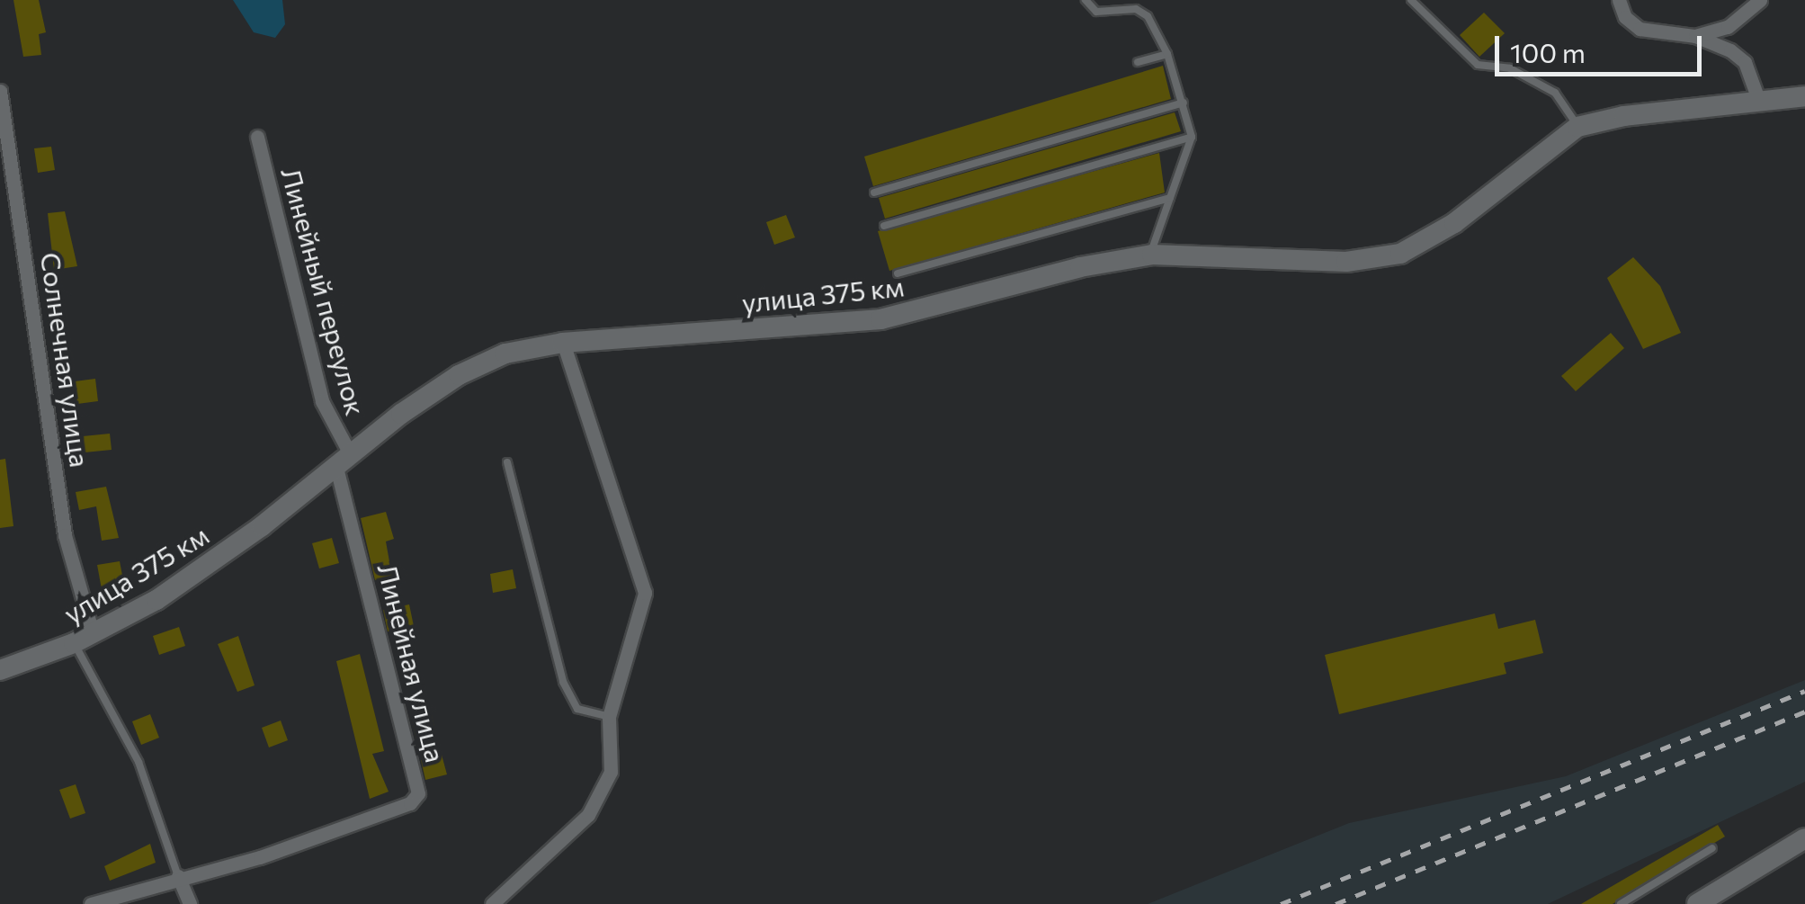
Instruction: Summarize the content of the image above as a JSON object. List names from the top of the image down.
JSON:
{
  "streets": {
    "main road": ["улица 375 км"],
    "street": ["Линейный переулок", "Солнечная улица", "Линейная улица"]
  },
  "crossings": [
    ["Линейный переулок", "улица 375 км"],
    ["Линейный переулок", "Линейная улица"],
    ["улица 375 км", "Солнечная улица"],
    ["улица 375 км", "Линейная улица"]
  ],
  "scale_bar": "100 m"
}
